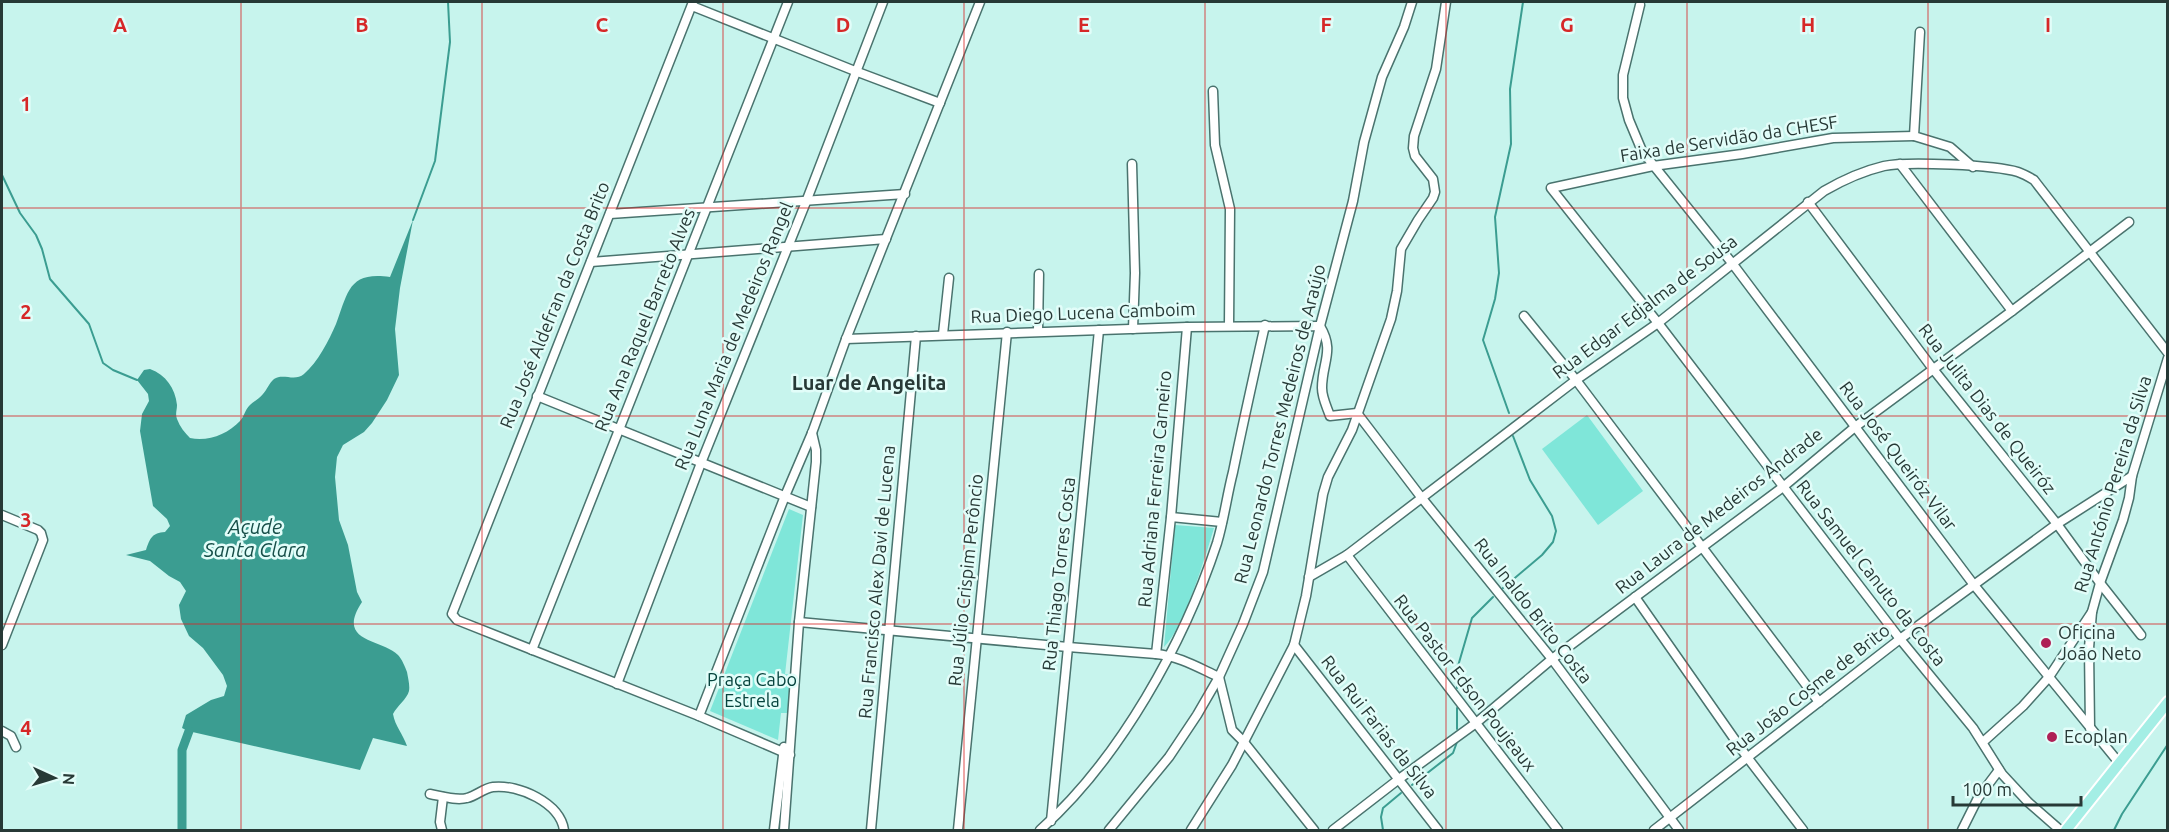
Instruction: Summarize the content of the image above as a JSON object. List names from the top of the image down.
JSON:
{
  "streets": {
    "street": [
      "Faixa de Servidão da CHESF",
      "Rua José Aldefran da Costa Brito",
      "Rua Edgar Edjalma de Sousa",
      "Rua Diego Lucena Camboim",
      "Rua Ana Raquel Barreto Alves",
      "Rua Luna Maria de Medeiros Rangel",
      "Rua Julita Dias de Queiróz",
      "Rua Leonardo Torres Medeiros de Araújo",
      "Rua José Queiróz Vilar",
      "Rua António Pereira da Silva",
      "Rua Adriana Ferreira Carneiro",
      "Rua Laura de Medeiros Andrade",
      "Rua Samuel Canuto da Costa",
      "Rua Thiago Torres Costa",
      "Rua Júlio Crispim Perôncio",
      "Rua Francisco Alex Davi de Lucena",
      "Rua Inaldo Brito Costa",
      "Rua Pastor Edson Poujeaux",
      "Rua João Cosme de Brito",
      "Rua Rui Farias da Silva"
    ]
  },
  "crossings": [
    ["Faixa de Servidão da CHESF", "Rua Edgar Edjalma de Sousa"],
    ["Faixa de Servidão da CHESF", "Rua José Queiróz Vilar"],
    ["Faixa de Servidão da CHESF", "Rua Samuel Canuto da Costa"],
    ["Rua José Aldefran da Costa Brito", "Rua Ana Raquel Barreto Alves"],
    ["Rua Edgar Edjalma de Sousa", "Rua Julita Dias de Queiróz"],
    ["Rua Edgar Edjalma de Sousa", "Rua José Queiróz Vilar"],
    ["Rua Edgar Edjalma de Sousa", "Rua Laura de Medeiros Andrade"],
    ["Rua Edgar Edjalma de Sousa", "Rua Samuel Canuto da Costa"],
    ["Rua Edgar Edjalma de Sousa", "Rua Inaldo Brito Costa"],
    ["Rua Edgar Edjalma de Sousa", "Rua Pastor Edson Poujeaux"],
    ["Rua Diego Lucena Camboim", "Rua Leonardo Torres Medeiros de Araújo"],
    ["Rua Diego Lucena Camboim", "Rua Adriana Ferreira Carneiro"],
    ["Rua Diego Lucena Camboim", "Rua Thiago Torres Costa"],
    ["Rua Diego Lucena Camboim", "Rua Júlio Crispim Perôncio"],
    ["Rua Diego Lucena Camboim", "Rua Francisco Alex Davi de Lucena"],
    ["Rua Julita Dias de Queiróz", "Rua António Pereira da Silva"],
    ["Rua Julita Dias de Queiróz", "Rua Laura de Medeiros Andrade"],
    ["Rua Julita Dias de Queiróz", "Rua João Cosme de Brito"],
    ["Rua José Queiróz Vilar", "Rua António Pereira da Silva"],
    ["Rua José Queiróz Vilar", "Rua Laura de Medeiros Andrade"],
    ["Rua José Queiróz Vilar", "Rua João Cosme de Brito"],
    ["Rua António Pereira da Silva", "Rua João Cosme de Brito"],
    ["Rua Laura de Medeiros Andrade", "Rua Samuel Canuto da Costa"],
    ["Rua Laura de Medeiros Andrade", "Rua Inaldo Brito Costa"],
    ["Rua Laura de Medeiros Andrade", "Rua Pastor Edson Poujeaux"],
    ["Rua Laura de Medeiros Andrade", "Rua Rui Farias da Silva"],
    ["Rua Samuel Canuto da Costa", "Rua João Cosme de Brito"],
    ["Rua Inaldo Brito Costa", "Rua João Cosme de Brito"]
  ],
  "districts": ["Luar de Angelita"],
  "water": ["Açude Santa Clara"],
  "parks": ["Praça Cabo Estrela"],
  "places": ["Oficina João Neto", "Ecoplan"],
  "scale_bar": "100 m",
  "north": "right",
  "grid": {
    "columns": [
      "A",
      "B",
      "C",
      "D",
      "E",
      "F",
      "G",
      "H",
      "I"
    ],
    "rows": [
      "1",
      "2",
      "3",
      "4"
    ]
  }
}
